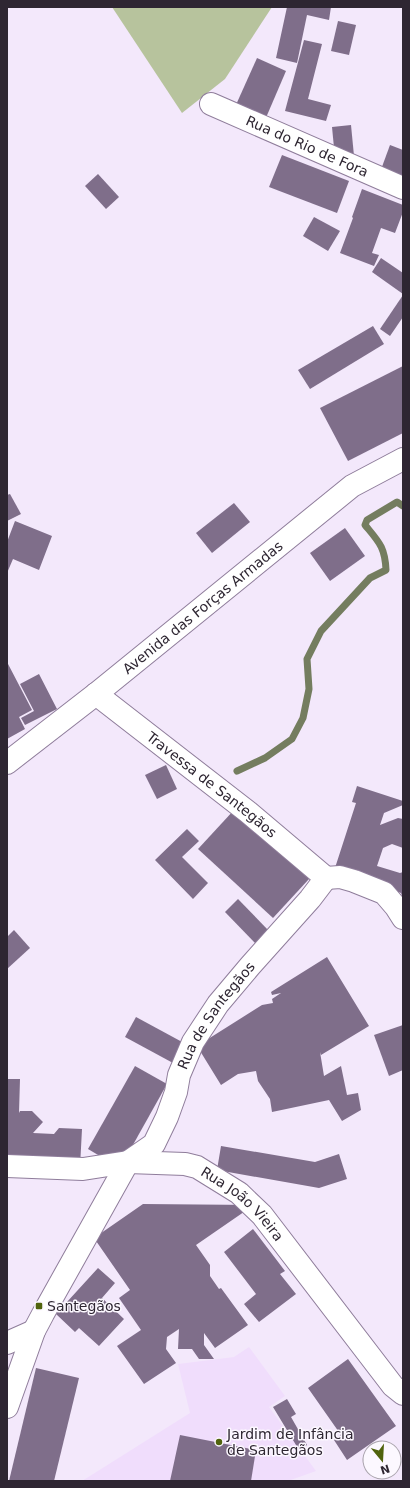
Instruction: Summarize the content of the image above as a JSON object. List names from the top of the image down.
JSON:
{
  "streets": {
    "street": [
      "Rua do Rio de Fora",
      "Avenida das Forças Armadas",
      "Travessa de Santegãos",
      "Rua de Santegãos",
      "Rua João Vieira"
    ]
  },
  "crossings": [
    ["Avenida das Forças Armadas", "Travessa de Santegãos"],
    ["Travessa de Santegãos", "Rua de Santegãos"],
    ["Rua de Santegãos", "Rua João Vieira"]
  ],
  "places": {
    "transit": ["Santegãos"],
    "other": ["Jardim de Infância de Santegãos"]
  },
  "north": "bottom"
}
